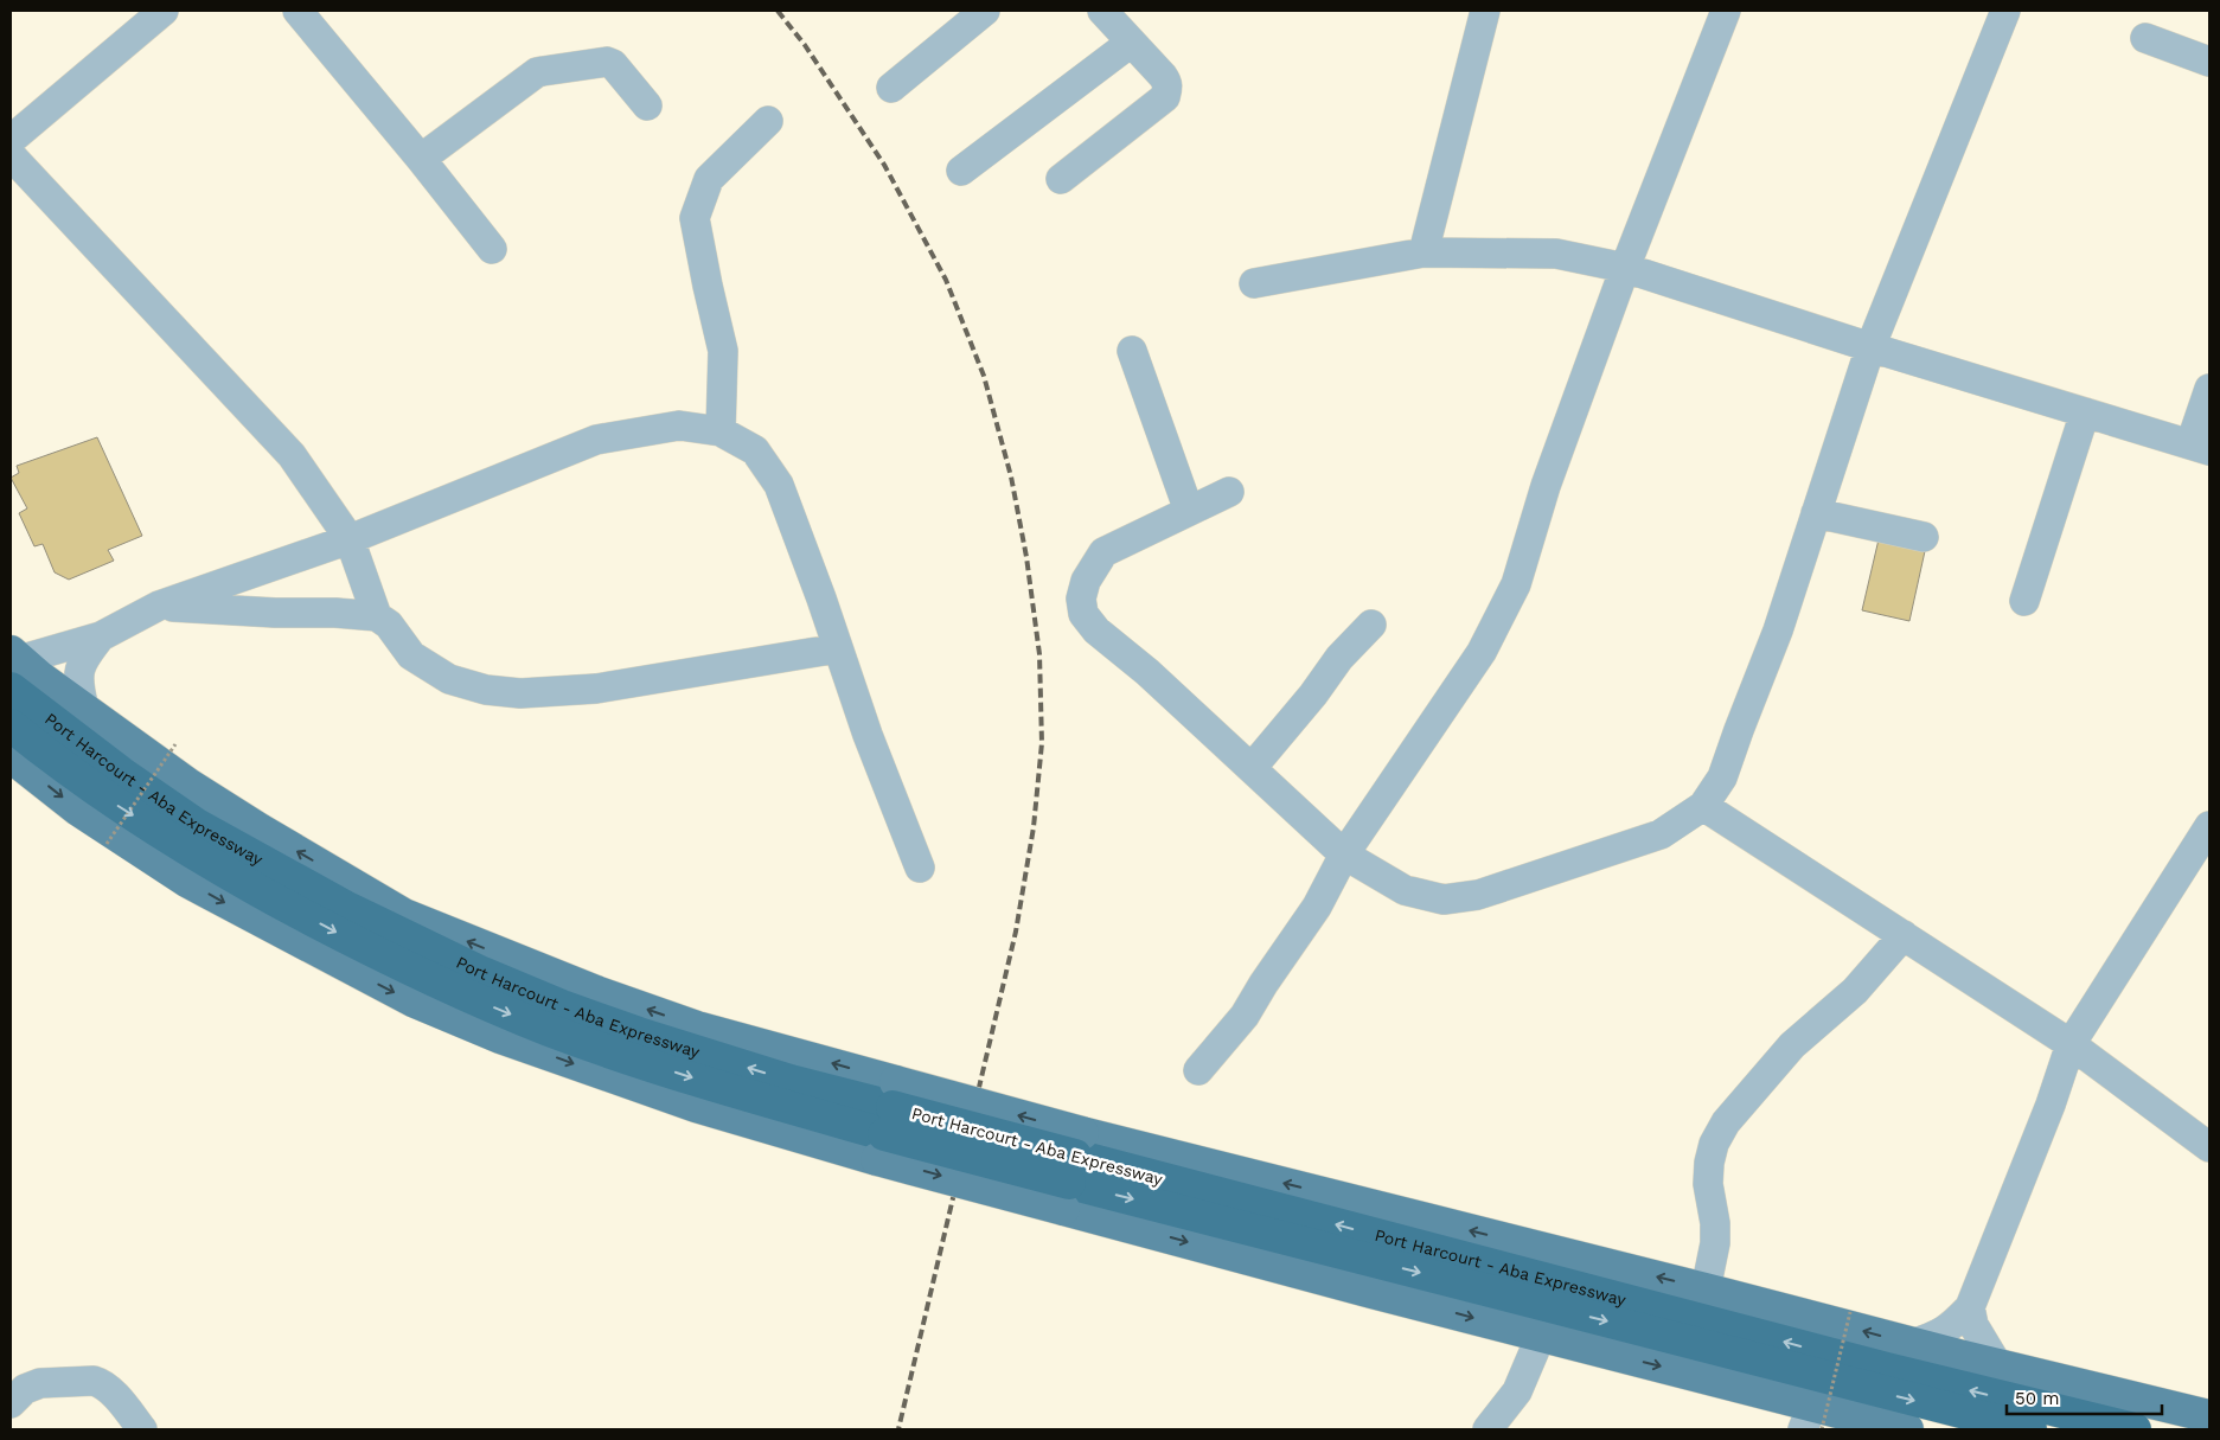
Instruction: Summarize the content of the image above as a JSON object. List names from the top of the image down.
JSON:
{
  "streets": {
    "highway": ["Port Harcourt - Aba Expressway"]
  },
  "scale_bar": "50 m"
}
